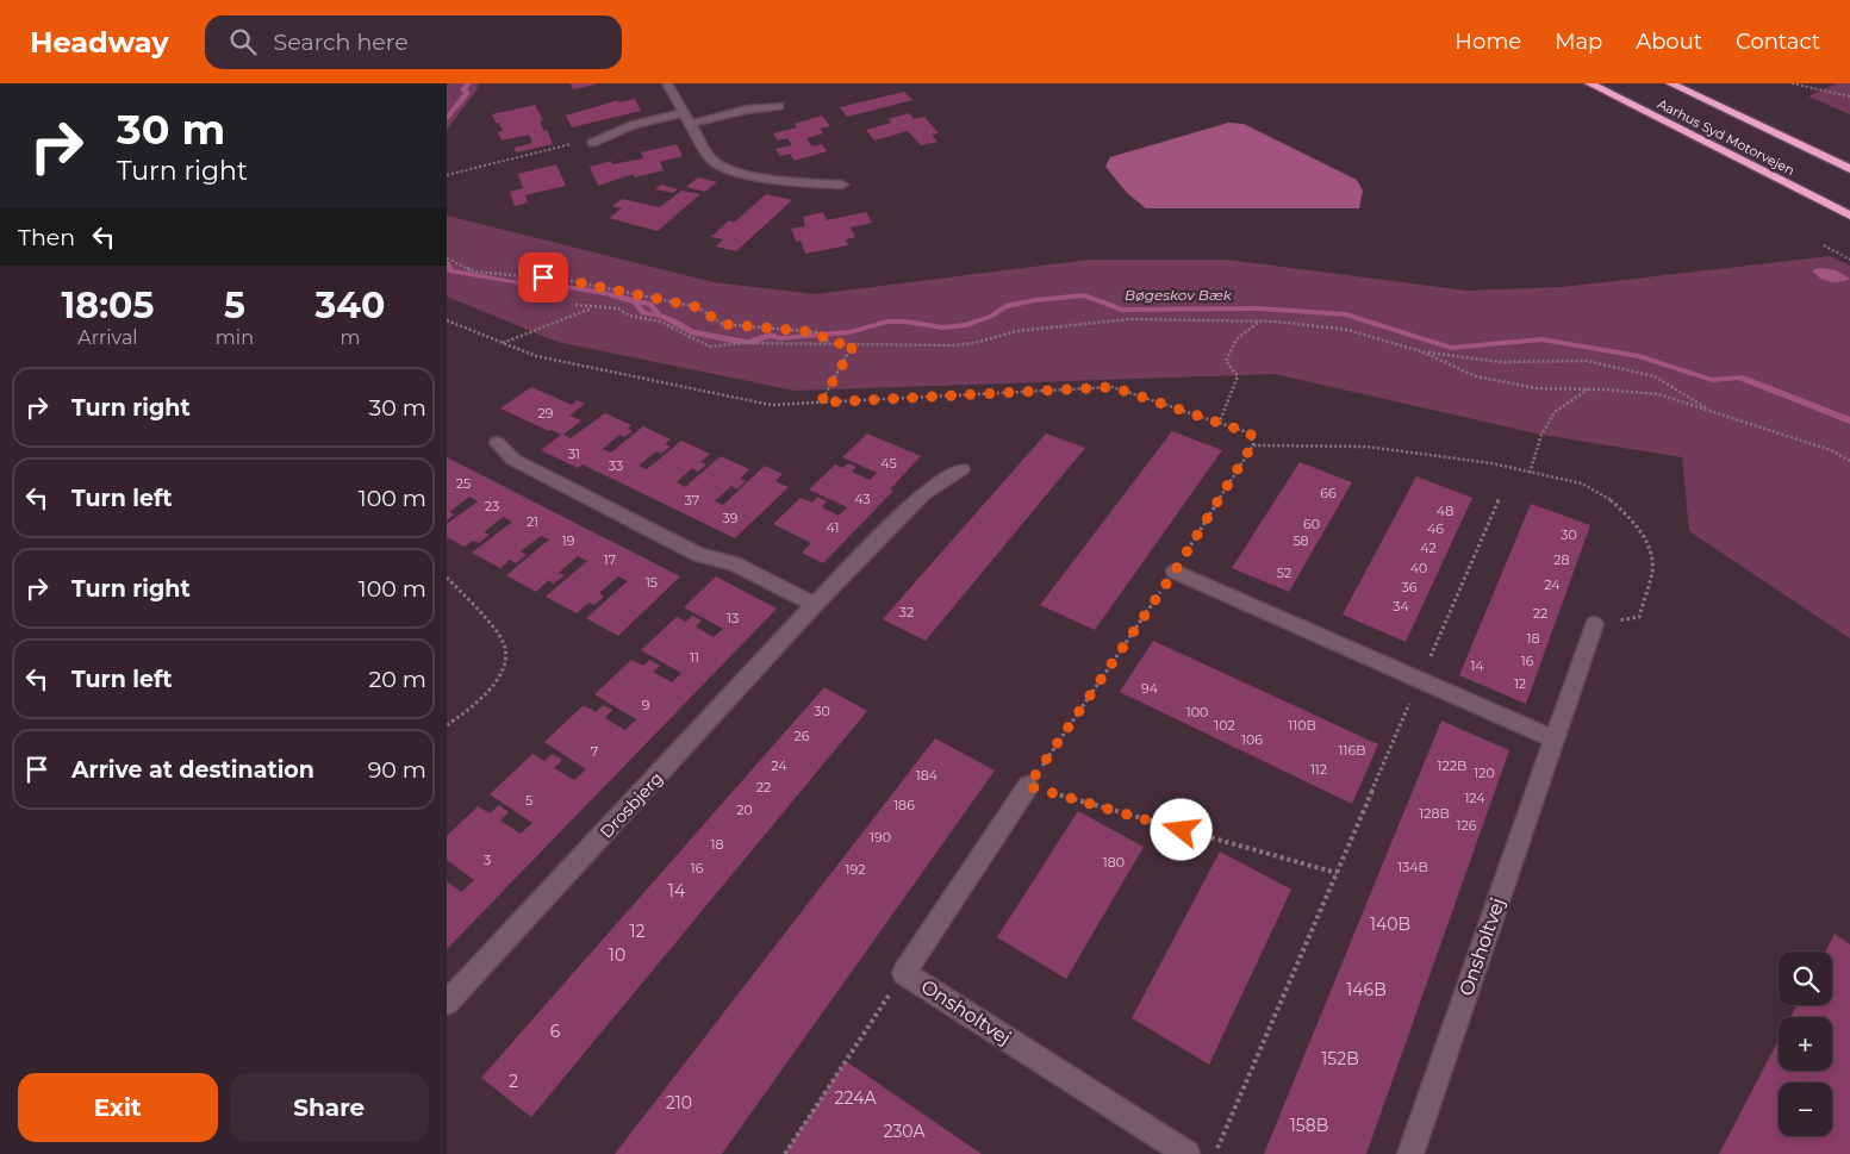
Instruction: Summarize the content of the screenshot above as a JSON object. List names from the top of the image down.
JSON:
{
  "streets": {
    "highway": ["Aarhus Syd Motorvejen"],
    "street": ["Drosbjerg", "Onsholtvej"]
  },
  "water": ["Bøgeskov Bæk"],
  "house_numbers": [
    "29",
    "31",
    "45",
    "33",
    "25",
    "66",
    "43",
    "37",
    "23",
    "48",
    "39",
    "21",
    "60",
    "41",
    "46",
    "30",
    "19",
    "58",
    "42",
    "17",
    "28",
    "40",
    "52",
    "15",
    "24",
    "36",
    "34",
    "32",
    "22",
    "13",
    "18",
    "11",
    "16",
    "14",
    "12",
    "94",
    "9",
    "30",
    "100",
    "102",
    "110B",
    "26",
    "106",
    "116B",
    "7",
    "24",
    "122B",
    "112",
    "120",
    "184",
    "22",
    "124",
    "5",
    "186",
    "20",
    "128B",
    "126",
    "190",
    "18",
    "3",
    "180",
    "134B",
    "16",
    "192",
    "14",
    "140B",
    "12",
    "10",
    "146B",
    "6",
    "152B",
    "2",
    "224A",
    "210",
    "158B",
    "230A"
  ],
  "page": {
    "header": "Headway",
    "search": "Search here",
    "nav": [
      "Home",
      "Map",
      "About",
      "Contact"
    ],
    "turn": ["30 m", "Turn right"],
    "then": "Then",
    "eta": [
      "18:05",
      "Arrival",
      "5",
      "min",
      "340",
      "m"
    ],
    "list": [
      {
        "name": "Turn right",
        "value": "30 m"
      },
      {
        "name": "Turn left",
        "value": "100 m"
      },
      {
        "name": "Turn right",
        "value": "100 m"
      },
      {
        "name": "Turn left",
        "value": "20 m"
      },
      {
        "name": "Arrive at destination",
        "value": "90 m"
      }
    ],
    "map_buttons": ["+", "−"],
    "buttons": ["Exit", "Share"]
  }
}
